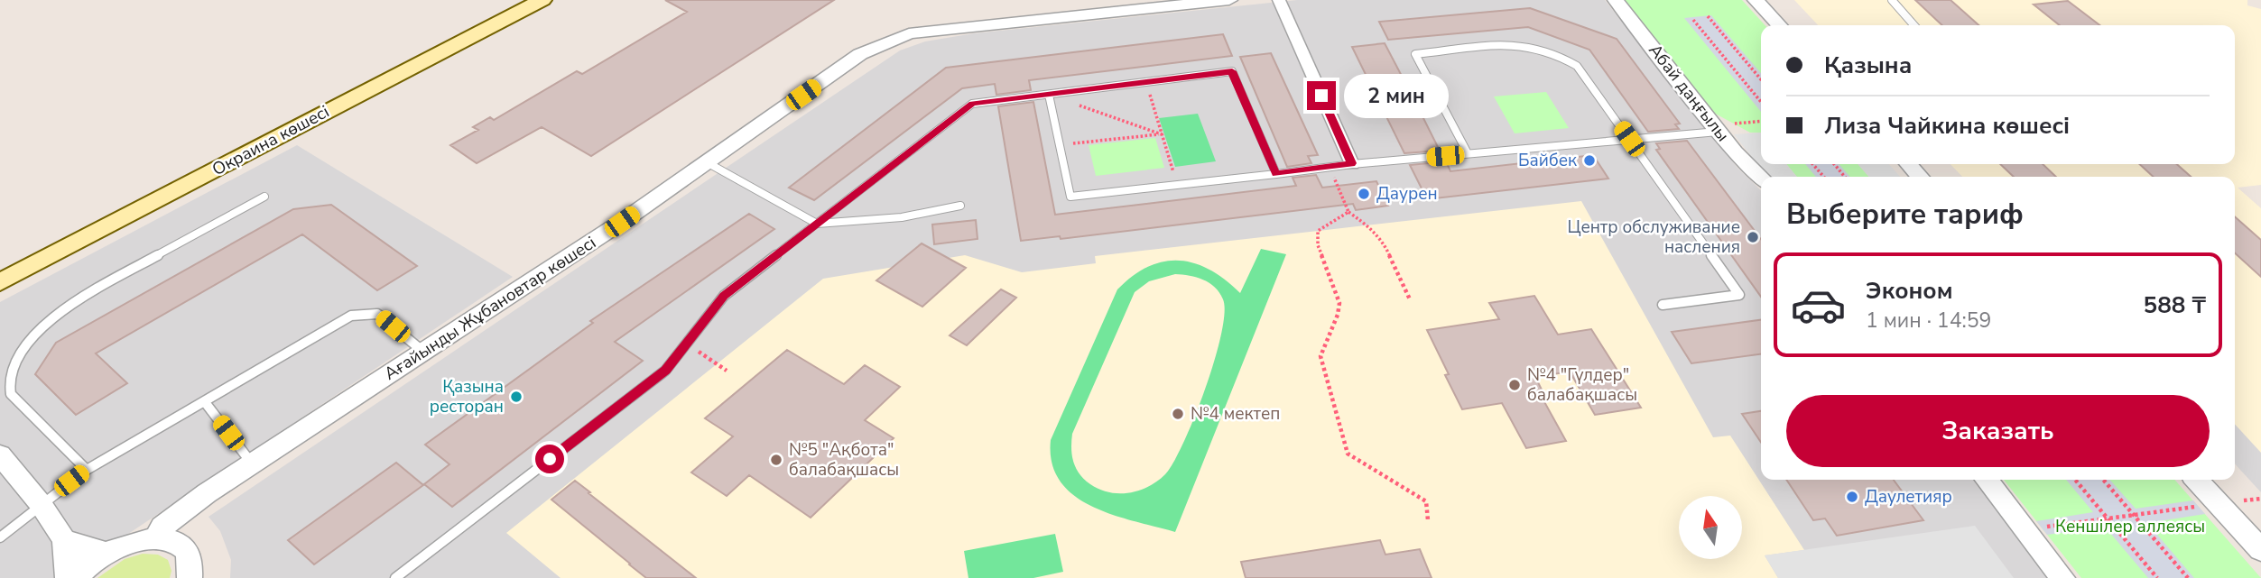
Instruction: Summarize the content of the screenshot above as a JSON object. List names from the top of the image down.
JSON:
{
  "streets": {
    "main road": ["Окраина көшесі"],
    "street": ["Абай даңғылы", "Ағайынды Жұбановтар көшесі"]
  },
  "parks": ["Кеншілер аллеясы"],
  "places": [
    "Байбек",
    "Даурен",
    "Центр обслуживание насления",
    "№4 \"Гүлдер\" балабақшасы",
    "Қазына ресторан",
    "№4 мектеп",
    "№5 \"Ақбота\" балабақшасы",
    "Даулетияр"
  ],
  "north": "top",
  "page": {
    "banner": ["Қазына", "Лиза Чайкина көшесі"],
    "bubble": "2 мин",
    "heading": "Выберите тариф",
    "list": [
      {
        "name": "Эконом",
        "note": "1 мин · 14:59",
        "value": "588 ₸"
      }
    ],
    "buttons": "Заказать"
  }
}
